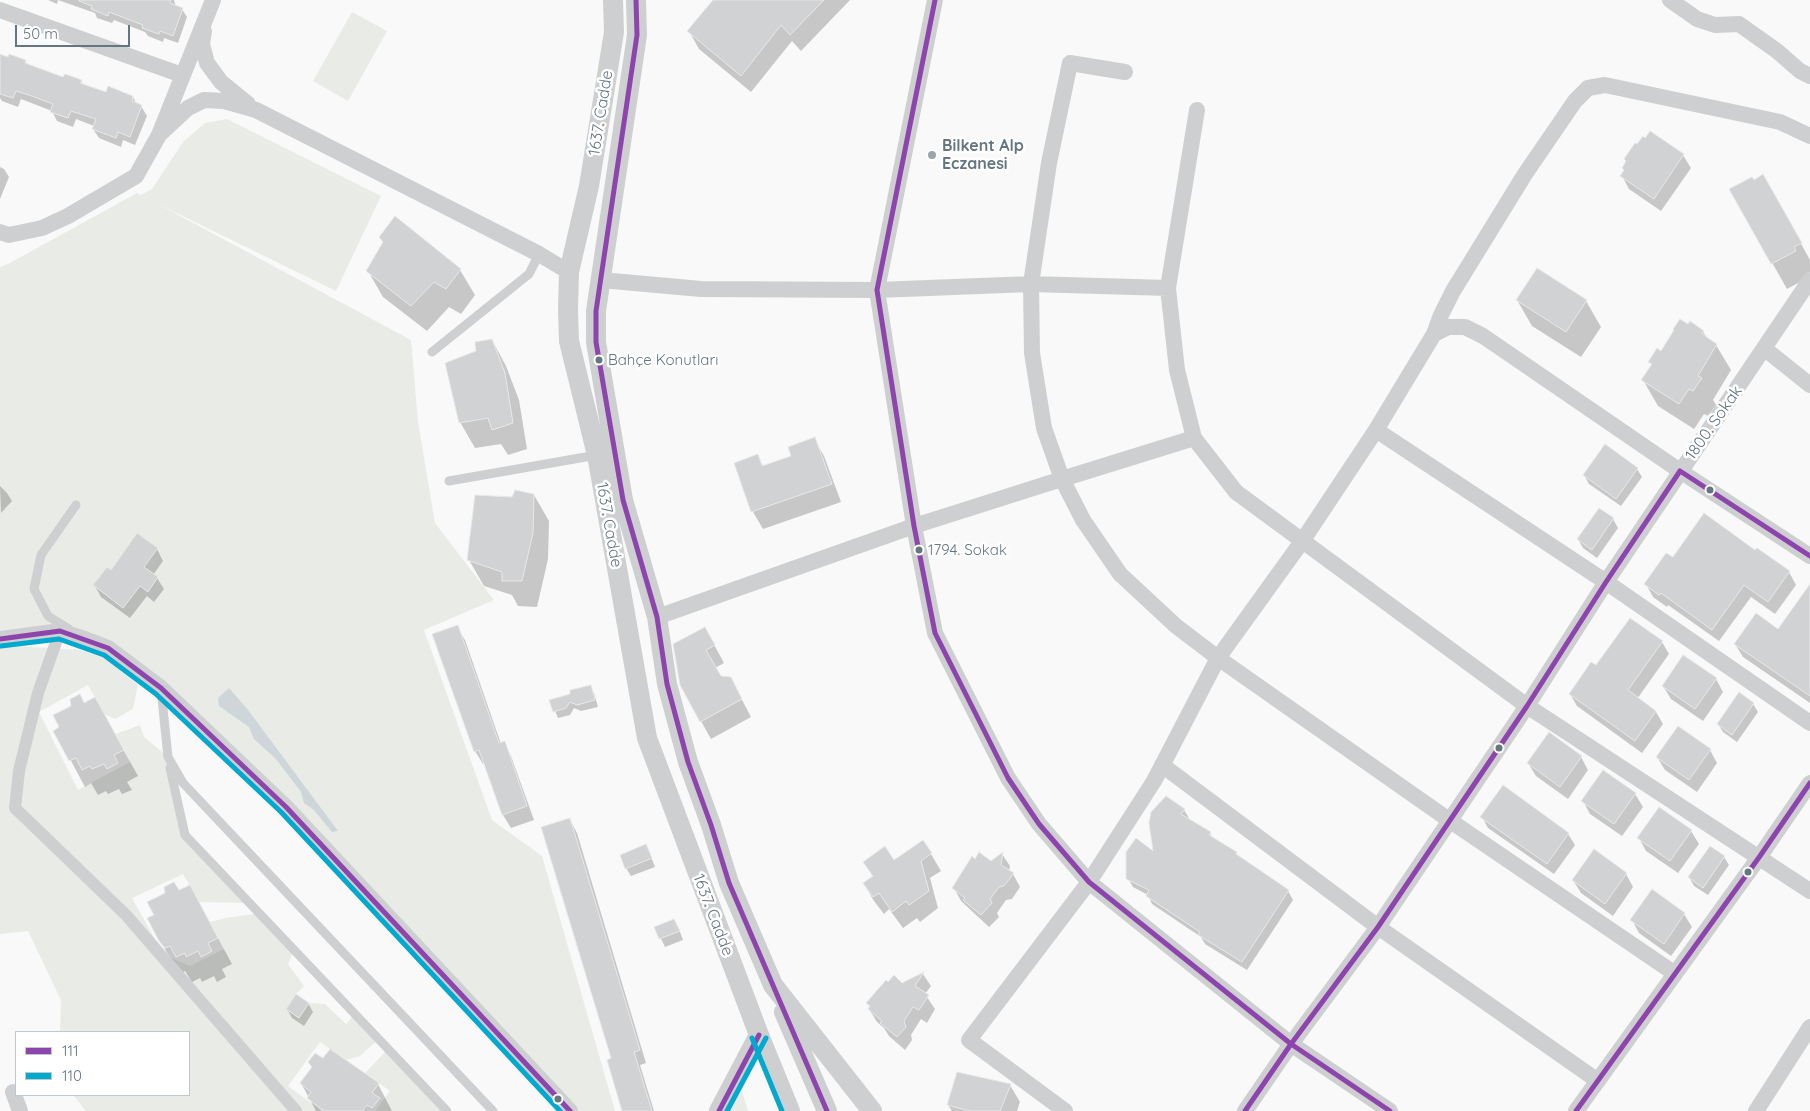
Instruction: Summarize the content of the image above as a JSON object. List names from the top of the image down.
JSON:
{
  "streets": {
    "street": ["1637. Cadde", "1800. Sokak"]
  },
  "places": ["Bilkent Alp Eczanesi", "Bahçe Konutları", "1794. Sokak"],
  "lines": ["transit line 111", "transit line 110"],
  "legend": ["111", "110"],
  "scale_bar": "50 m"
}
